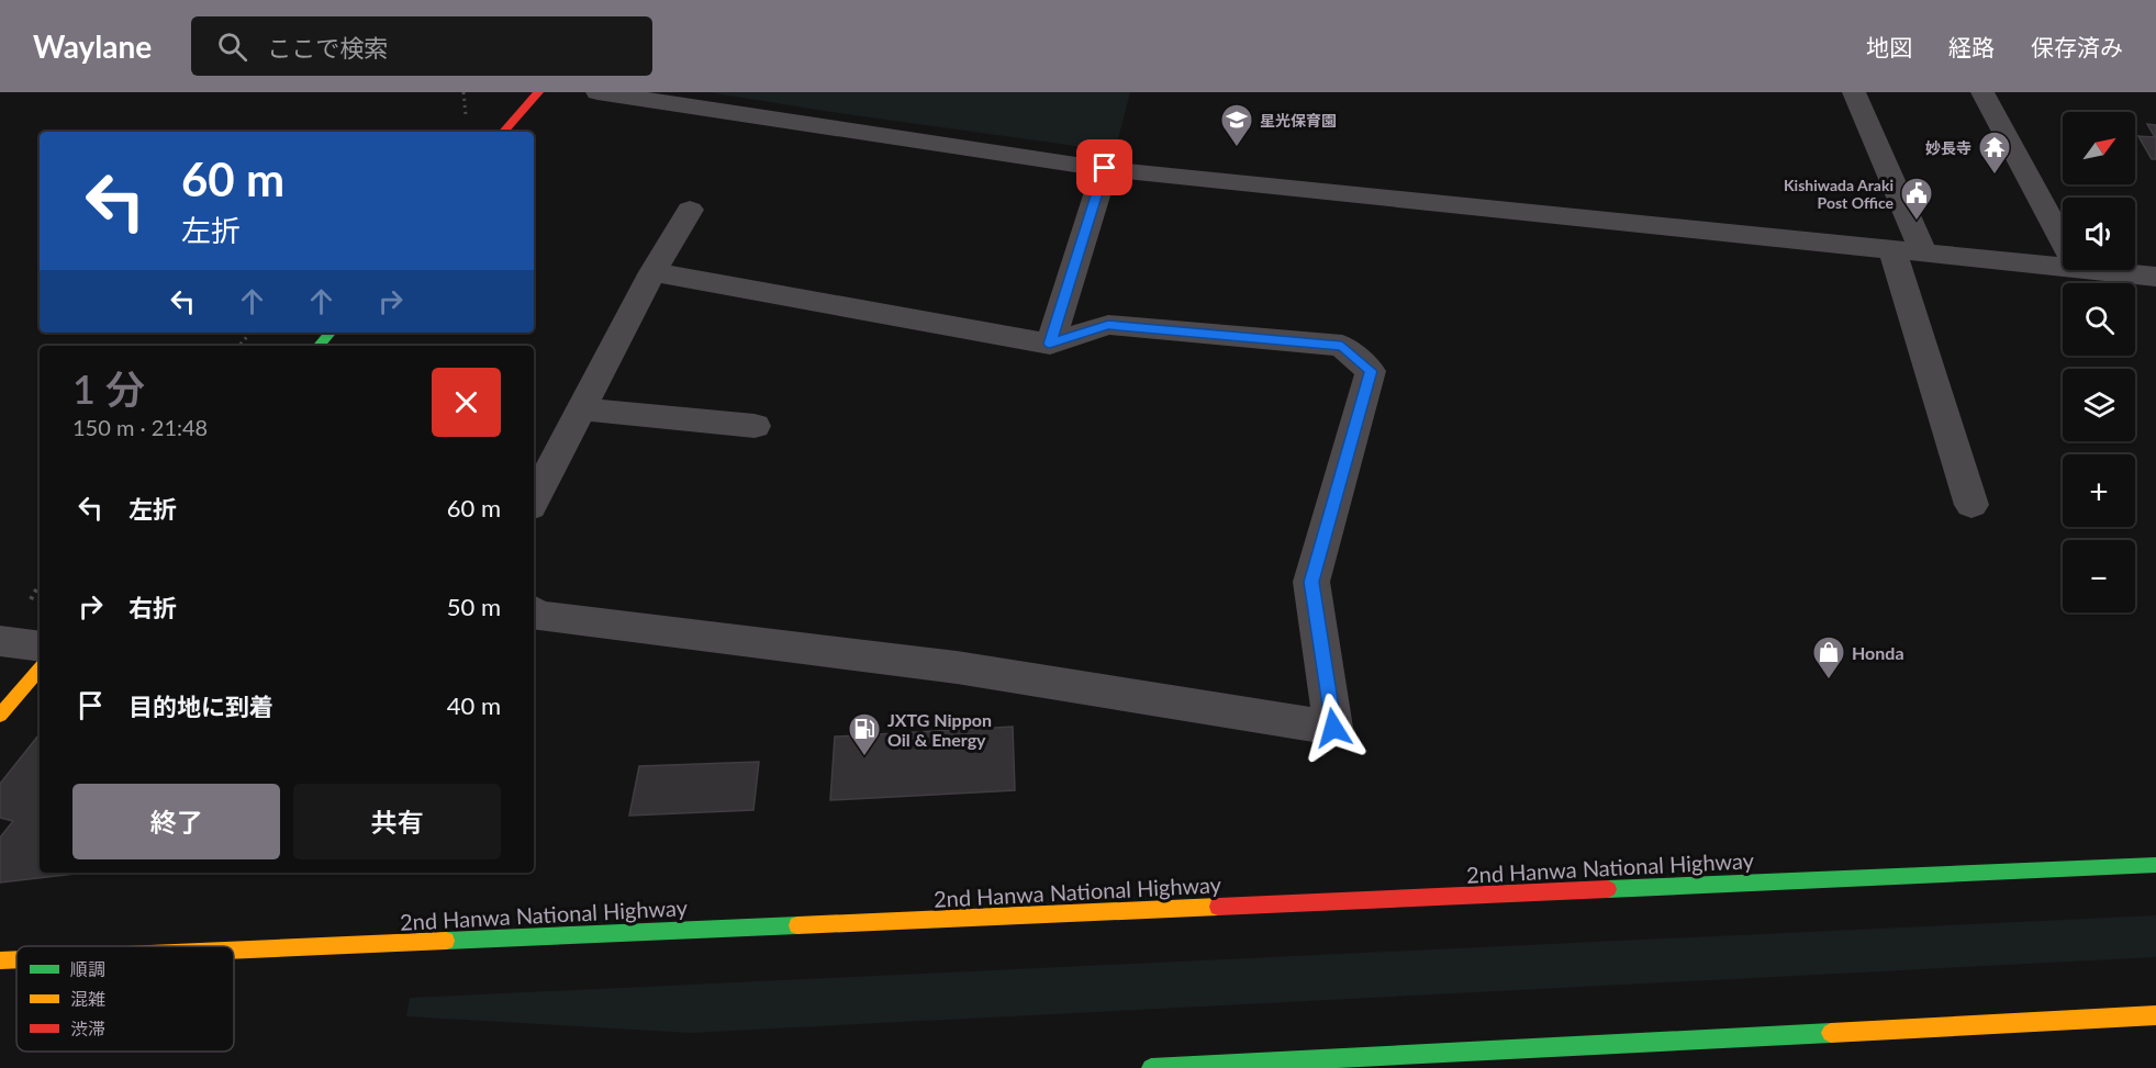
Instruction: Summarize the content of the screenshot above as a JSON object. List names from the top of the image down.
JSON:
{
  "streets": {
    "main road": ["2nd Hanwa National Highway"]
  },
  "places": {
    "school or university": ["星光保育園"],
    "temple": ["妙長寺"],
    "public building": ["Kishiwada Araki Post Office"],
    "shop": ["Honda"],
    "fuel station": ["JXTG Nippon Oil & Energy"]
  },
  "legend": ["順調", "混雑", "渋滞"],
  "north": "top right",
  "page": {
    "header": "Waylane",
    "search": "ここで検索",
    "nav": ["地図", "経路", "保存済み"],
    "map_buttons": ["+", "−"],
    "turn": ["60 m", "左折"],
    "heading": ["1 分", "150 m · 21:48"],
    "list": [
      {
        "name": "左折",
        "value": "60 m"
      },
      {
        "name": "右折",
        "value": "50 m"
      },
      {
        "name": "目的地に到着",
        "value": "40 m"
      }
    ],
    "buttons": ["終了", "共有"]
  }
}
